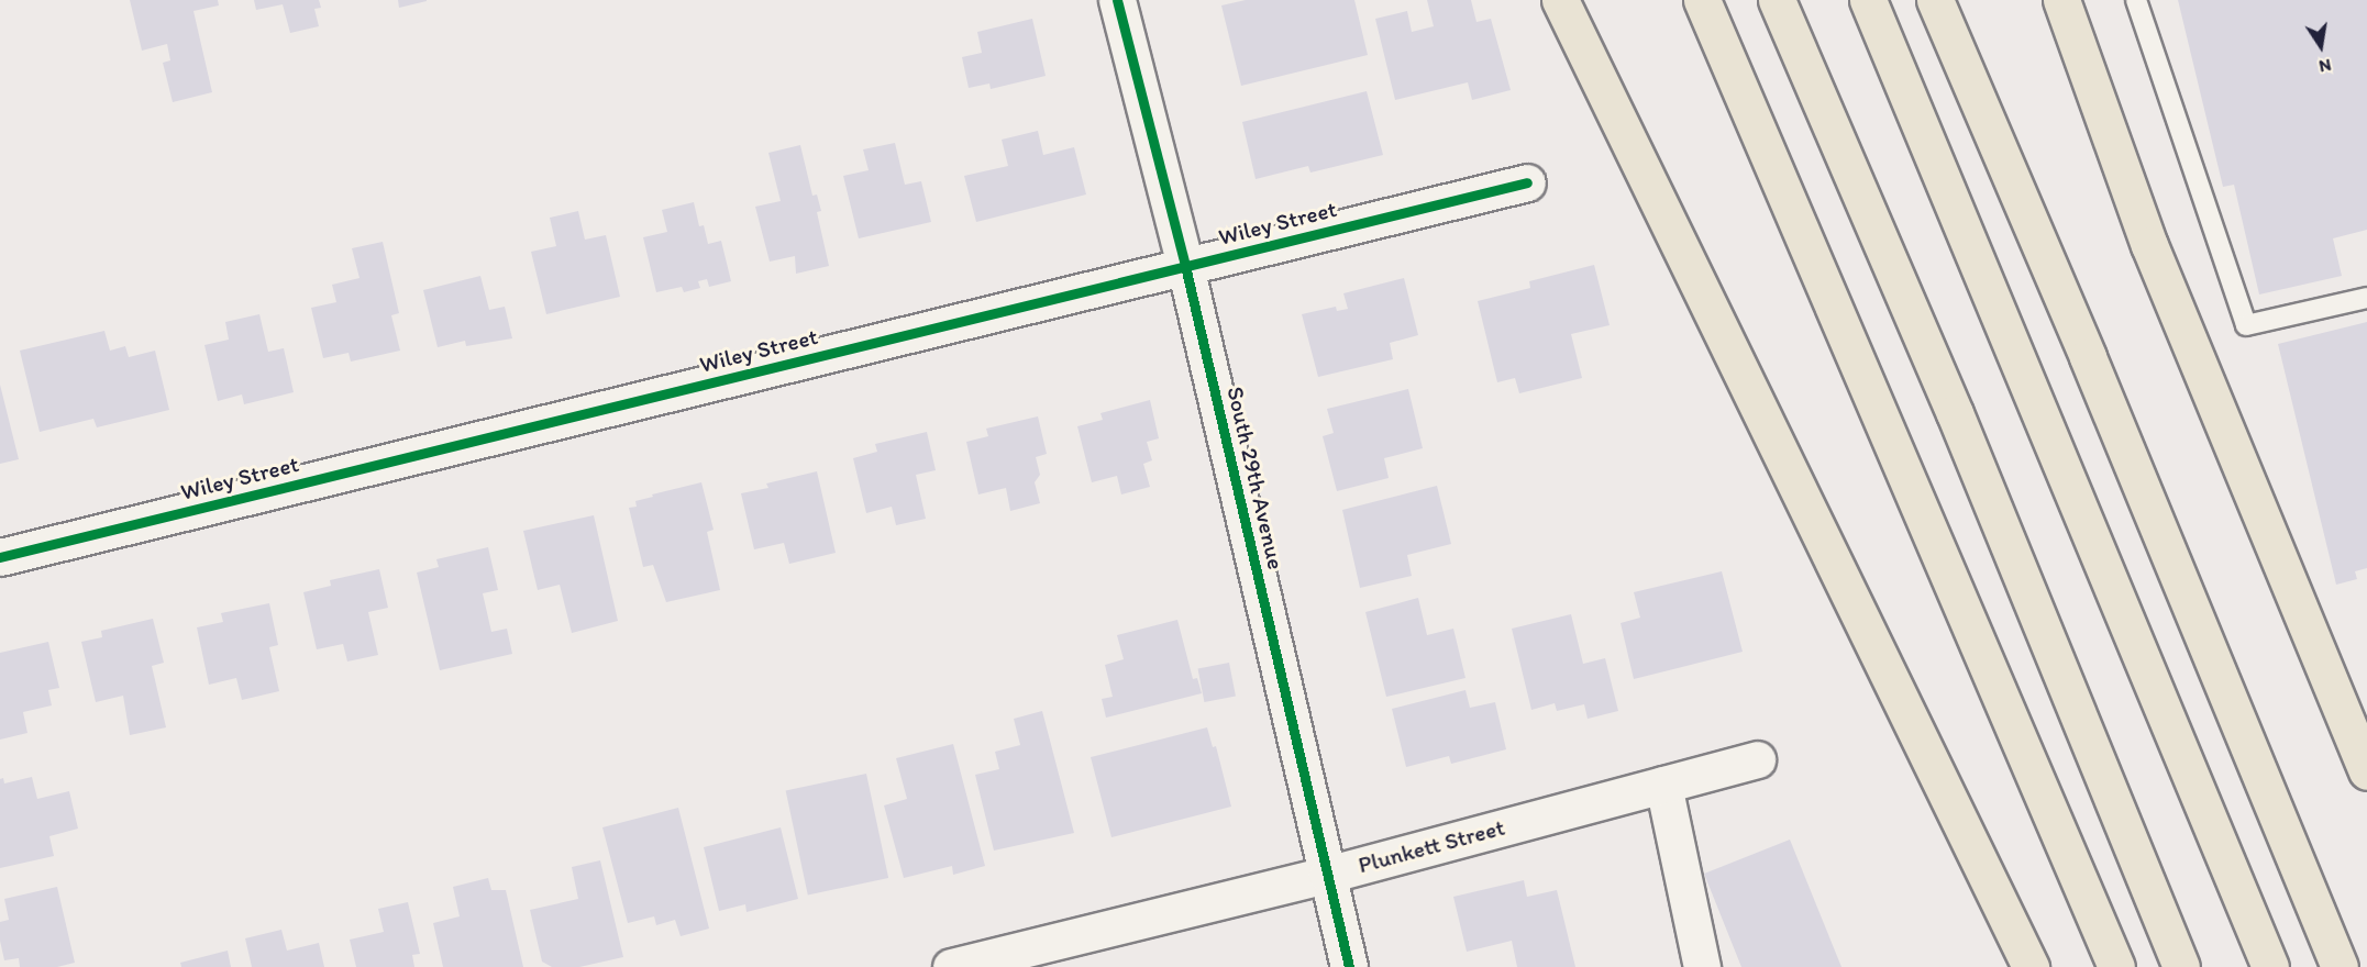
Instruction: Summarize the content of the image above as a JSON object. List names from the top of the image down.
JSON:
{
  "streets": {
    "street": ["Wiley Street", "South 29th Avenue", "Plunkett Street"]
  },
  "crossings": [
    ["Wiley Street", "South 29th Avenue"],
    ["South 29th Avenue", "Plunkett Street"]
  ],
  "north": "bottom"
}
